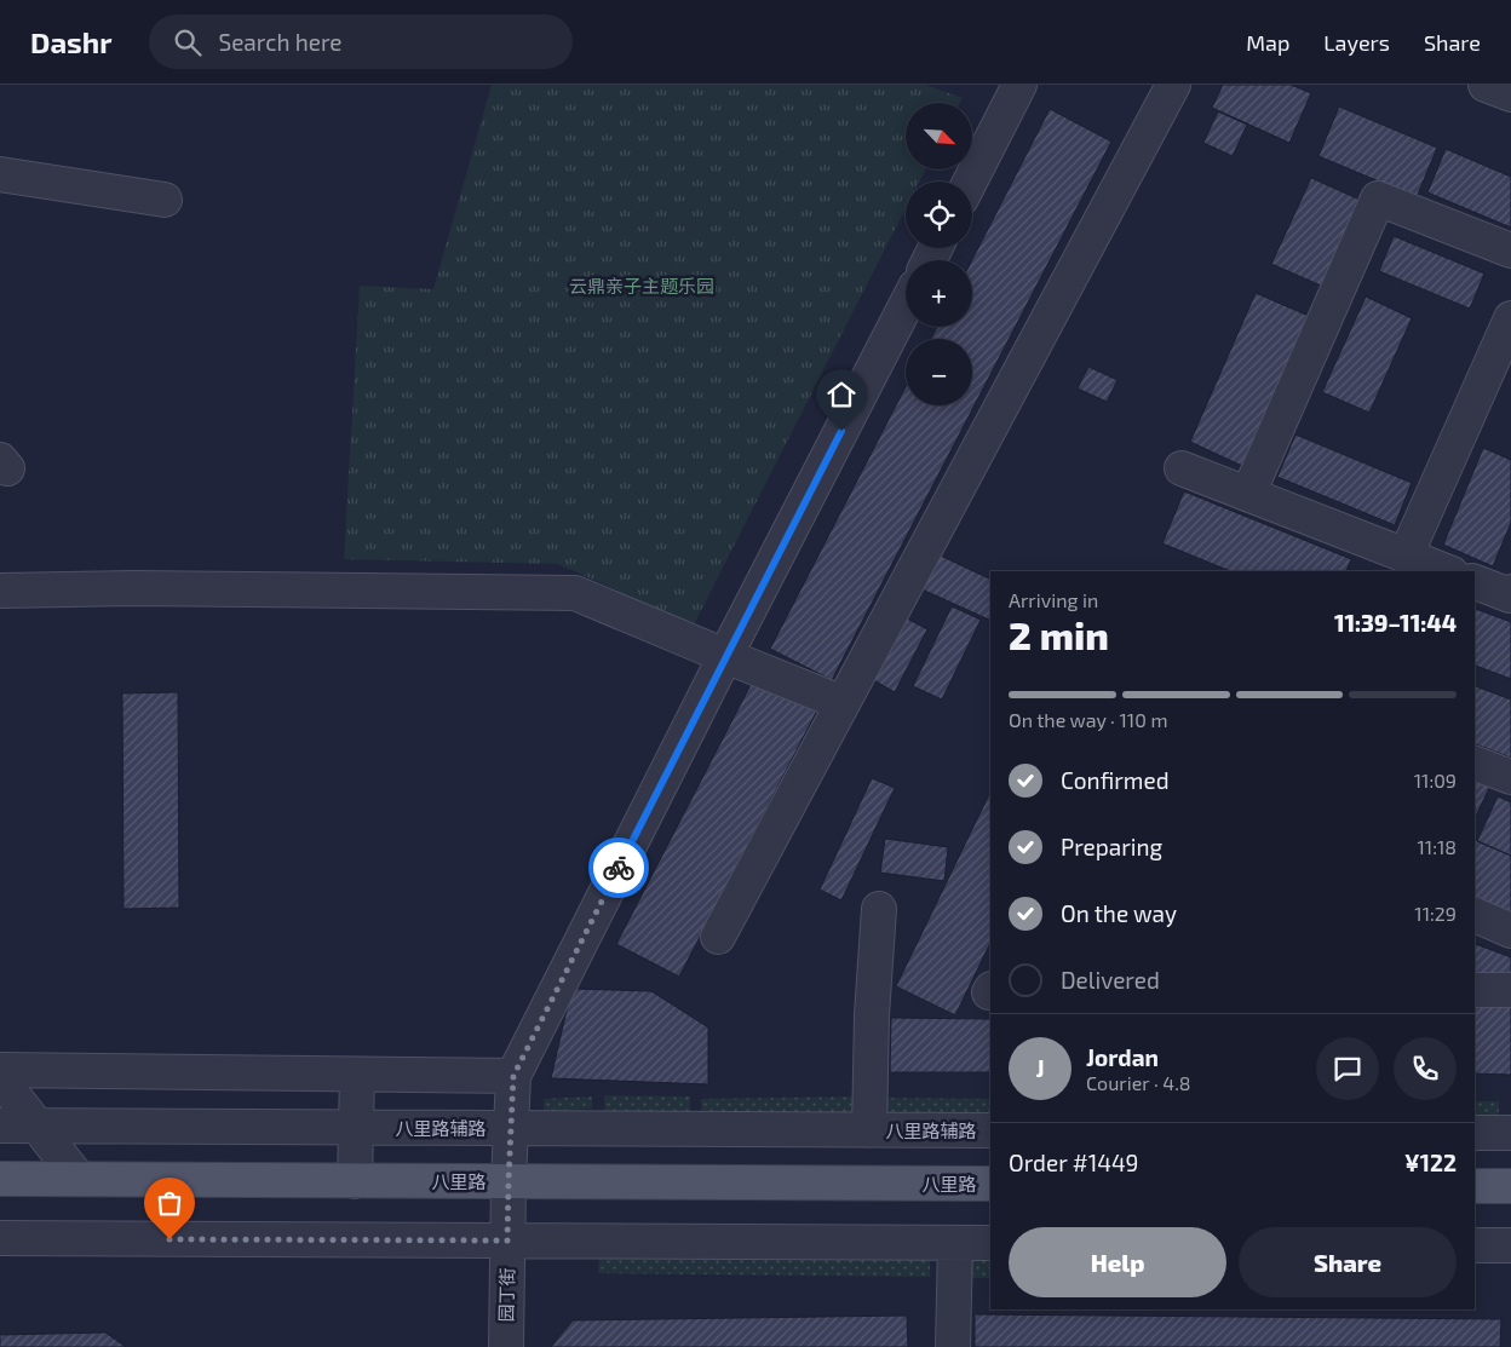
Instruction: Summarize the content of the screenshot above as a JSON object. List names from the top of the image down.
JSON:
{
  "streets": {
    "main road": ["八里路"],
    "street": ["八里路辅路", "园丁街"]
  },
  "crossings": [
    ["八里路辅路", "园丁街"],
    ["八里路", "园丁街"]
  ],
  "parks": ["云鼎亲子主题乐园"],
  "north": "bottom right",
  "page": {
    "header": "Dashr",
    "search": "Search here",
    "nav": ["Map", "Layers", "Share"],
    "map_buttons": ["+", "−"],
    "heading": ["2 min", "Arriving in", "11:39–11:44"],
    "panel": [
      "Jordan",
      "Courier · 4.8",
      "Order #1449",
      "¥122"
    ],
    "bar": "On the way · 110 m",
    "list": [
      ["Confirmed", "11:09"],
      ["Preparing", "11:18"],
      ["On the way", "11:29"],
      "Delivered"
    ],
    "round": "J",
    "buttons": ["Help", "Share"]
  }
}
